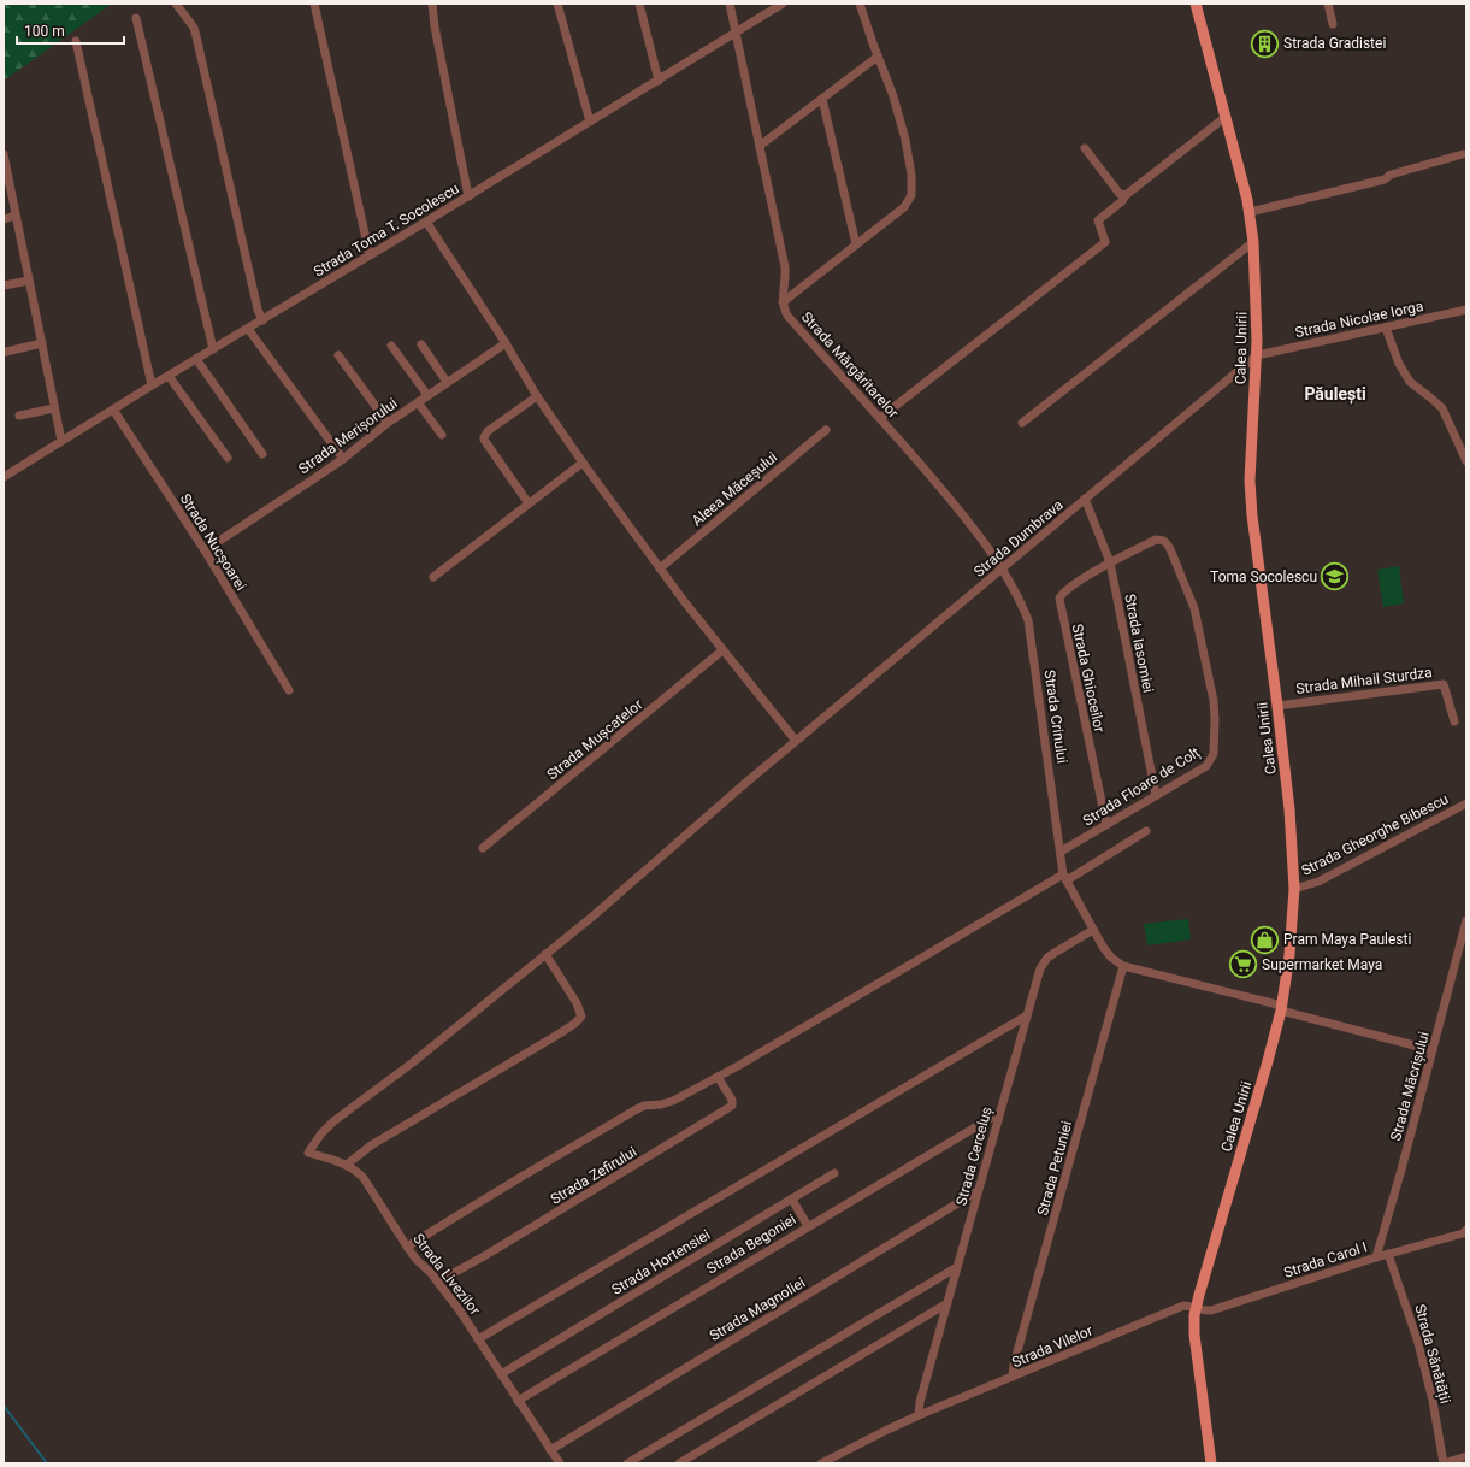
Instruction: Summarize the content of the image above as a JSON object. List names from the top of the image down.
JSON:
{
  "streets": {
    "main road": ["Calea Unirii"],
    "street": [
      "Strada Toma T. Socolescu",
      "Strada Nicolae Iorga",
      "Strada Mărgăritarelor",
      "Strada Merișorului",
      "Aleea Măceșului",
      "Strada Dumbrava",
      "Strada Nucșoarei",
      "Strada Iasomiei",
      "Strada Ghioceilor",
      "Strada Mihail Sturdza",
      "Strada Crinului",
      "Strada Mușcatelor",
      "Strada Floare de Colț",
      "Strada Gheorghe Bibescu",
      "Strada Măcrișului",
      "Strada Cerceluș",
      "Strada Petuniei",
      "Strada Zefirului",
      "Strada Begoniei",
      "Strada Carol I",
      "Strada Hortensiei",
      "Strada Livezilor",
      "Strada Magnoliei",
      "Strada Vilelor",
      "Strada Sănătății"
    ]
  },
  "crossings": [
    ["Strada Toma T. Socolescu", "Strada Nucșoarei"],
    ["Strada Nicolae Iorga", "Calea Unirii"],
    ["Strada Nicolae Iorga", "Strada Dumbrava"],
    ["Calea Unirii", "Strada Dumbrava"],
    ["Calea Unirii", "Strada Mihail Sturdza"],
    ["Calea Unirii", "Strada Gheorghe Bibescu"],
    ["Calea Unirii", "Strada Carol I"],
    ["Calea Unirii", "Strada Vilelor"],
    ["Strada Mărgăritarelor", "Strada Dumbrava"],
    ["Strada Mărgăritarelor", "Strada Crinului"],
    ["Strada Merișorului", "Strada Nucșoarei"],
    ["Strada Dumbrava", "Strada Iasomiei"],
    ["Strada Dumbrava", "Strada Crinului"],
    ["Strada Dumbrava", "Strada Livezilor"],
    ["Strada Iasomiei", "Strada Ghioceilor"],
    ["Strada Iasomiei", "Strada Floare de Colț"],
    ["Strada Ghioceilor", "Strada Floare de Colț"],
    ["Strada Crinului", "Strada Floare de Colț"],
    ["Strada Crinului", "Strada Cerceluș"],
    ["Strada Crinului", "Strada Petuniei"],
    ["Strada Măcrișului", "Strada Carol I"],
    ["Strada Cerceluș", "Strada Begoniei"],
    ["Strada Cerceluș", "Strada Magnoliei"],
    ["Strada Cerceluș", "Strada Vilelor"],
    ["Strada Petuniei", "Strada Vilelor"],
    ["Strada Zefirului", "Strada Livezilor"],
    ["Strada Begoniei", "Strada Livezilor"],
    ["Strada Carol I", "Strada Vilelor"],
    ["Strada Carol I", "Strada Sănătății"],
    ["Strada Hortensiei", "Strada Livezilor"],
    ["Strada Livezilor", "Strada Magnoliei"]
  ],
  "districts": ["Păulești"],
  "places": {
    "building": ["Strada Gradistei"],
    "school or university": ["Toma Socolescu"],
    "shop": ["Pram Maya Paulesti"],
    "supermarket": ["Supermarket Maya"]
  },
  "scale_bar": "100 m"
}
